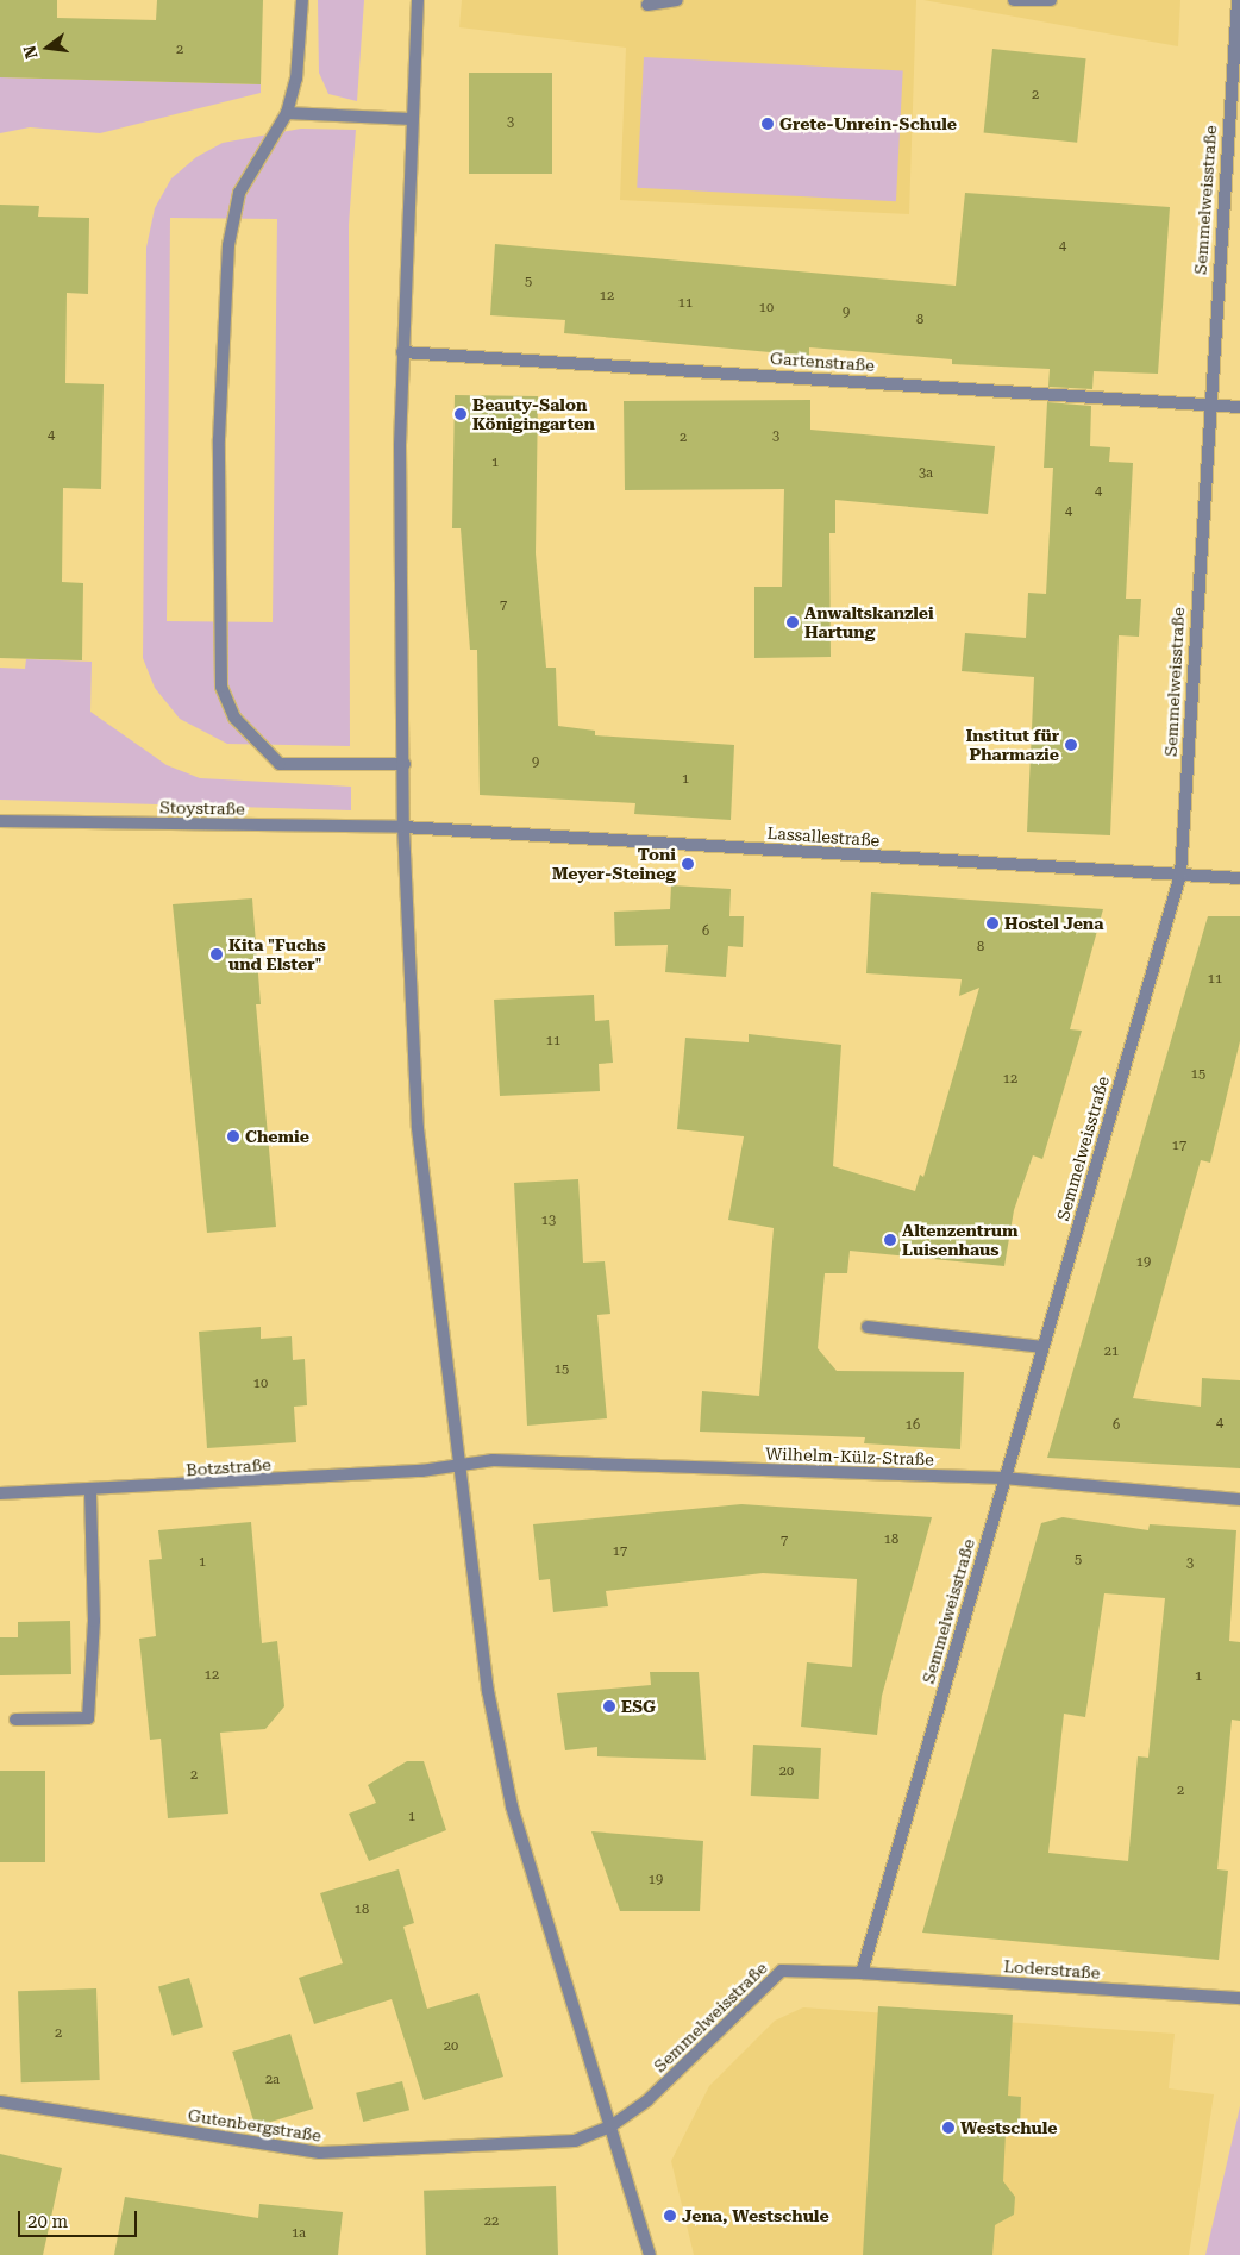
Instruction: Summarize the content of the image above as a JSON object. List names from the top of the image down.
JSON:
{
  "streets": {
    "street": [
      "Semmelweisstraße",
      "Gartenstraße",
      "Stoystraße",
      "Lassallestraße",
      "Wilhelm-Külz-Straße",
      "Botzstraße",
      "Loderstraße",
      "Gutenbergstraße"
    ]
  },
  "crossings": [
    ["Semmelweisstraße", "Gartenstraße"],
    ["Semmelweisstraße", "Lassallestraße"],
    ["Semmelweisstraße", "Wilhelm-Külz-Straße"],
    ["Semmelweisstraße", "Loderstraße"],
    ["Semmelweisstraße", "Gutenbergstraße"],
    ["Stoystraße", "Lassallestraße"],
    ["Wilhelm-Külz-Straße", "Botzstraße"]
  ],
  "places": [
    "Grete-Unrein-Schule",
    "Beauty-Salon Königingarten",
    "Anwaltskanzlei Hartung",
    "Institut für Pharmazie",
    "Toni Meyer-Steineg",
    "Hostel Jena",
    "Kita \"Fuchs und Elster\"",
    "Chemie",
    "Altenzentrum Luisenhaus",
    "ESG",
    "Westschule",
    "Jena, Westschule"
  ],
  "house_numbers": [
    "2",
    "2",
    "3",
    "4",
    "5",
    "12",
    "11",
    "10",
    "9",
    "8",
    "4",
    "3",
    "2",
    "1",
    "3a",
    "4",
    "4",
    "7",
    "9",
    "1",
    "6",
    "8",
    "11",
    "11",
    "15",
    "12",
    "17",
    "13",
    "19",
    "21",
    "15",
    "10",
    "4",
    "16",
    "6",
    "18",
    "7",
    "17",
    "5",
    "1",
    "3",
    "12",
    "1",
    "20",
    "2",
    "2",
    "1",
    "19",
    "18",
    "2",
    "20",
    "2a",
    "22",
    "1a"
  ],
  "scale_bar": "20 m",
  "north": "left"
}
